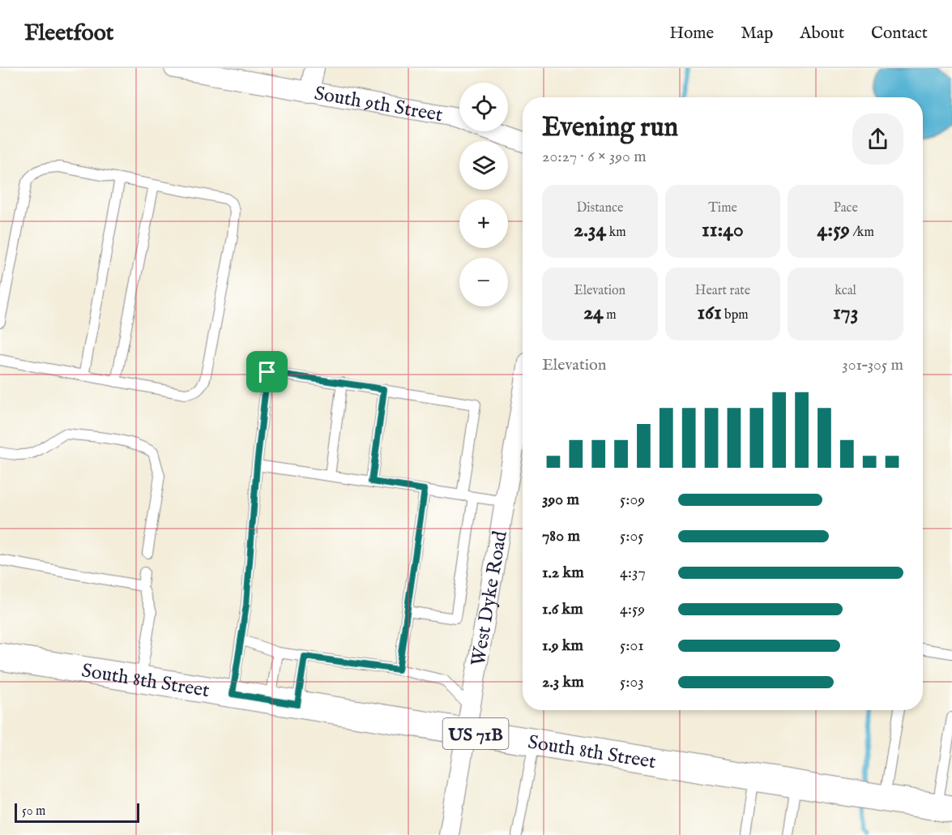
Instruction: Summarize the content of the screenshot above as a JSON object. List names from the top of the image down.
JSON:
{
  "streets": {
    "main road": ["South 8th Street", "US 71B"],
    "street": ["South 9th Street", "West Dyke Road"]
  },
  "crossings": [
    ["West Dyke Road", "South 8th Street"]
  ],
  "scale_bar": "50 m",
  "page": {
    "header": "Fleetfoot",
    "nav": [
      "Home",
      "Map",
      "About",
      "Contact"
    ],
    "map_buttons": ["+", "−"],
    "heading": ["Evening run", "20:27 · 6 × 390 m"],
    "stats": [
      ["Distance", "2.34 km"],
      ["Time", "11:40"],
      ["Pace", "4:59 /km"],
      ["Elevation", "24 m"],
      ["Heart rate", "161 bpm"],
      ["kcal", "173"]
    ],
    "chart": ["Elevation", "301–305 m"],
    "list": [
      {
        "name": "390 m",
        "note": "5:09"
      },
      {
        "name": "780 m",
        "note": "5:05"
      },
      {
        "name": "1.2 km",
        "note": "4:37"
      },
      {
        "name": "1.6 km",
        "note": "4:59"
      },
      {
        "name": "1.9 km",
        "note": "5:01"
      },
      {
        "name": "2.3 km",
        "note": "5:03"
      }
    ],
    "scale": "50 m"
  }
}
